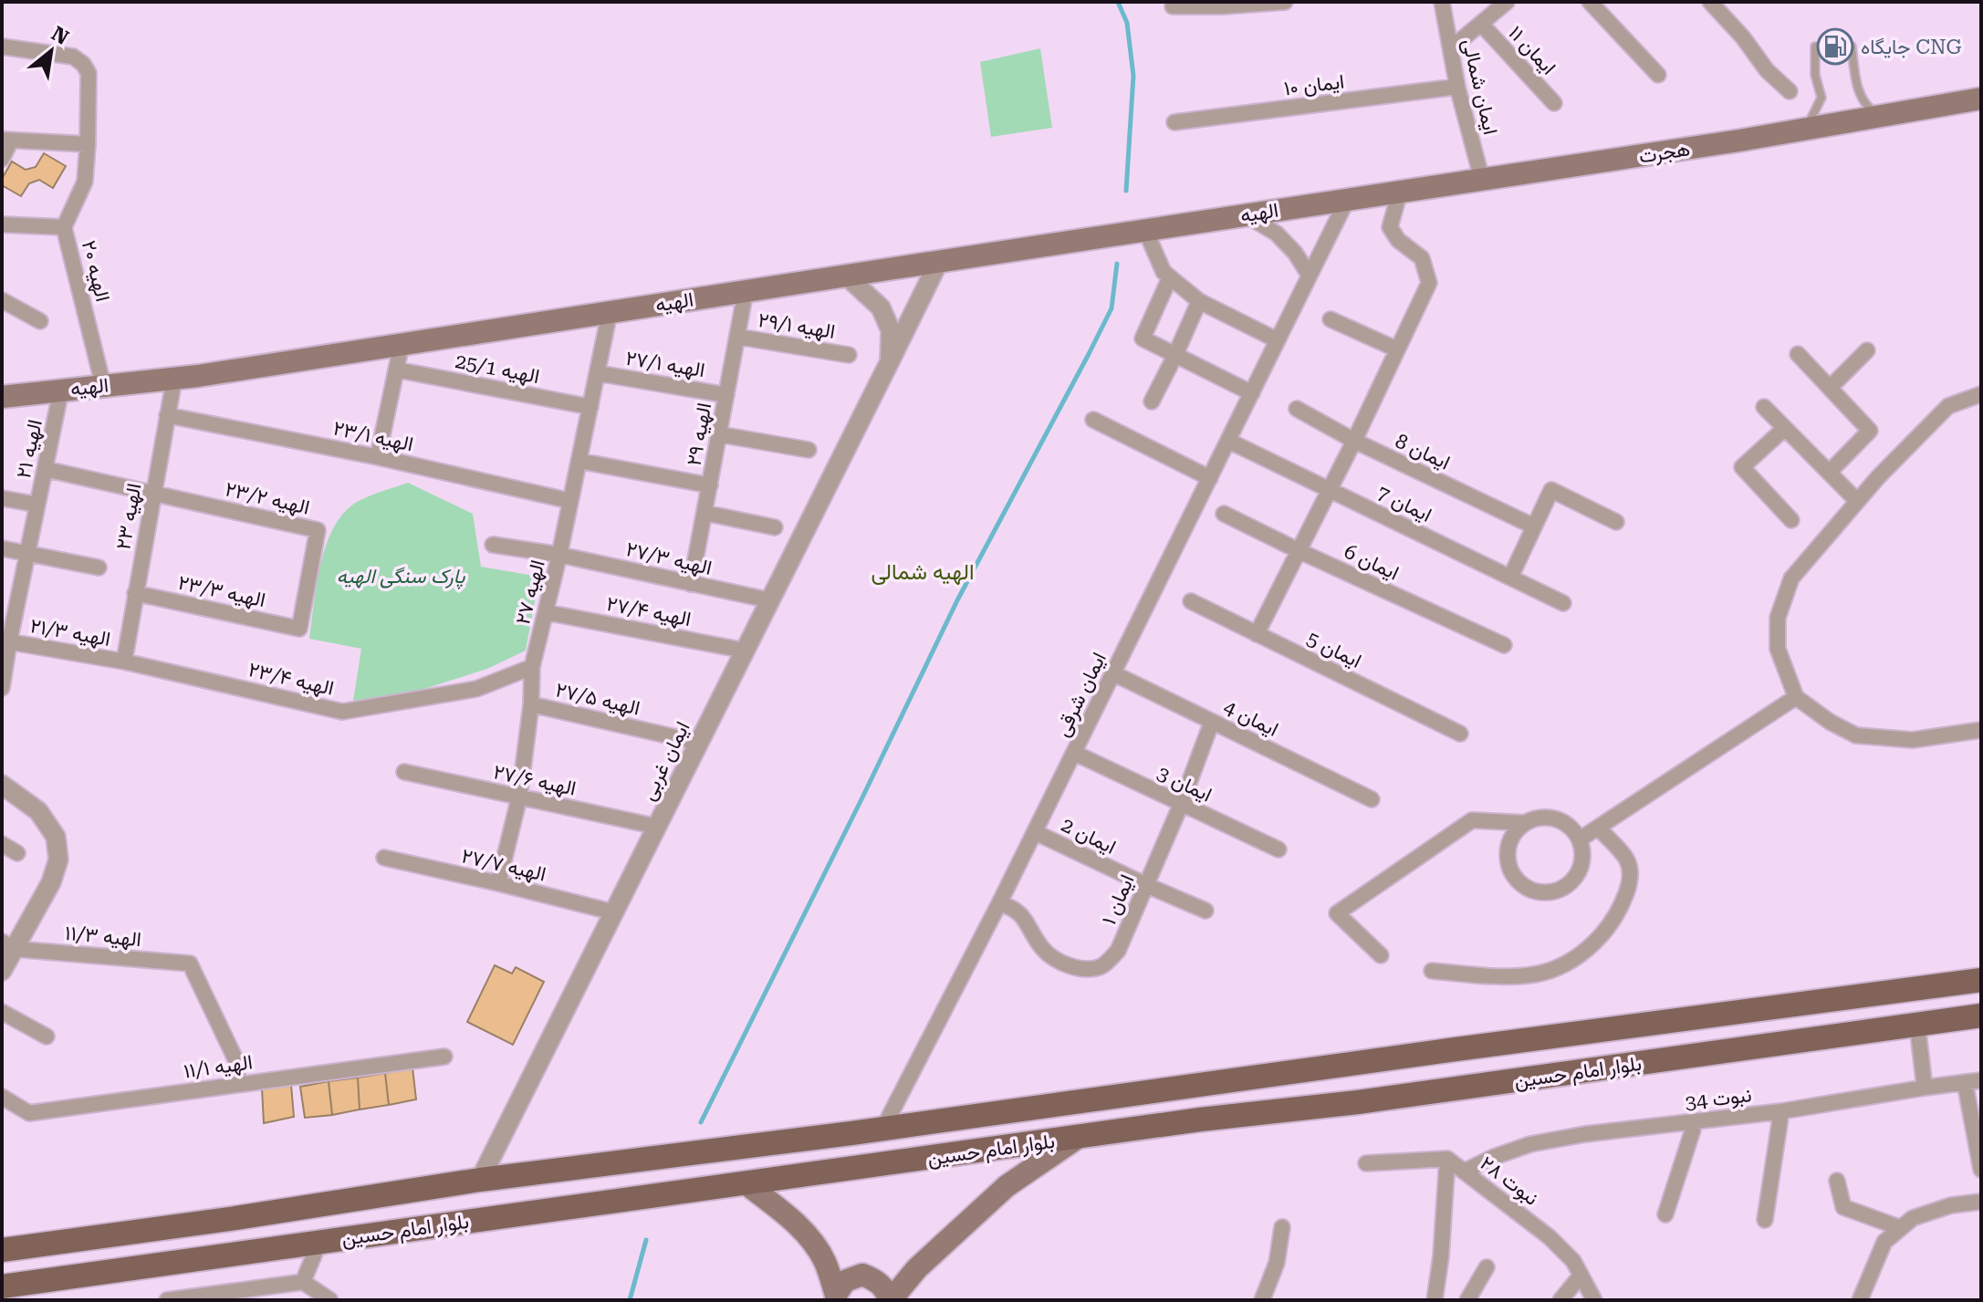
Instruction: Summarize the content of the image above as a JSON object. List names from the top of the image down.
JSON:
{
  "streets": {
    "main road": ["هجرت", "الهیه", "بلوار امام حسین"],
    "street": [
      "ایمان ۱۱",
      "ایمان ۱۰",
      "ایمان شمالی",
      "الهیه ۲۰",
      "الهیه ۲۹/۱",
      "الهیه ۲۷/۱",
      "الهیه 25/1",
      "الهیه ۲۹",
      "الهیه ۲۳/۱",
      "الهیه ۲۱",
      "ایمان 8",
      "الهیه ۲۳/۲",
      "ایمان 7",
      "الهیه ۲۳",
      "الهیه ۲۷/۳",
      "ایمان 6",
      "الهیه ۲۳/۳",
      "الهیه ۲۷",
      "الهیه ۲۷/۴",
      "الهیه ۲۱/۳",
      "ایمان 5",
      "الهیه ۲۳/۴",
      "ایمان شرقی",
      "الهیه ۲۷/۵",
      "ایمان 4",
      "ایمان غربی",
      "الهیه ۲۷/۶",
      "ایمان 3",
      "ایمان 2",
      "الهیه ۲۷/۷",
      "ایمان ۱",
      "الهیه ۱۱/۳",
      "الهیه ۱۱/۱",
      "نبوت 34",
      "نبوت ۲۸"
    ]
  },
  "crossings": [
    ["ایمان ۱۰", "ایمان شمالی"],
    ["ایمان شمالی", "هجرت"],
    ["هجرت", "الهیه"],
    ["هجرت", "ایمان شرقی"],
    ["الهیه", "الهیه ۲۰"],
    ["الهیه", "الهیه ۲۹"],
    ["الهیه", "الهیه ۲۱"],
    ["الهیه", "الهیه ۲۳"],
    ["الهیه", "الهیه ۲۷"],
    ["الهیه", "ایمان شرقی"],
    ["الهیه", "ایمان غربی"],
    ["الهیه ۲۹/۱", "الهیه ۲۹"],
    ["الهیه ۲۷/۱", "الهیه ۲۹"],
    ["الهیه ۲۷/۱", "الهیه ۲۷"],
    ["الهیه 25/1", "الهیه ۲۷"],
    ["الهیه ۲۹", "الهیه ۲۷/۳"],
    ["الهیه ۲۳/۱", "الهیه ۲۳"],
    ["الهیه ۲۳/۱", "الهیه ۲۷"],
    ["الهیه ۲۱", "الهیه ۲۱/۳"],
    ["الهیه ۲۳/۲", "الهیه ۲۳"],
    ["الهیه ۲۳/۲", "الهیه ۲۳/۳"],
    ["ایمان 7", "ایمان شرقی"],
    ["الهیه ۲۳", "الهیه ۲۳/۳"],
    ["الهیه ۲۳", "الهیه ۲۱/۳"],
    ["الهیه ۲۳", "الهیه ۲۳/۴"],
    ["الهیه ۲۷/۳", "الهیه ۲۷"],
    ["الهیه ۲۷/۳", "ایمان غربی"],
    ["الهیه ۲۷", "الهیه ۲۷/۴"],
    ["الهیه ۲۷", "الهیه ۲۳/۴"],
    ["الهیه ۲۷", "الهیه ۲۷/۵"],
    ["الهیه ۲۷", "الهیه ۲۷/۶"],
    ["الهیه ۲۷", "الهیه ۲۷/۷"],
    ["الهیه ۲۷/۴", "ایمان غربی"],
    ["الهیه ۲۱/۳", "الهیه ۲۳/۴"],
    ["ایمان شرقی", "ایمان 4"],
    ["ایمان شرقی", "ایمان 3"],
    ["ایمان شرقی", "ایمان 2"],
    ["ایمان شرقی", "ایمان ۱"],
    ["ایمان شرقی", "بلوار امام حسین"],
    ["الهیه ۲۷/۵", "ایمان غربی"],
    ["ایمان 4", "ایمان ۱"],
    ["ایمان غربی", "الهیه ۲۷/۶"],
    ["ایمان غربی", "الهیه ۲۷/۷"],
    ["ایمان غربی", "بلوار امام حسین"],
    ["ایمان 3", "ایمان ۱"],
    ["ایمان 2", "ایمان ۱"],
    ["الهیه ۱۱/۳", "الهیه ۱۱/۱"],
    ["نبوت 34", "نبوت ۲۸"]
  ],
  "districts": ["الهیه شمالی"],
  "parks": ["پارک سنگی الهیه"],
  "places": {
    "fuel station": ["جایگاه CNG"]
  },
  "north": "top right"
}
